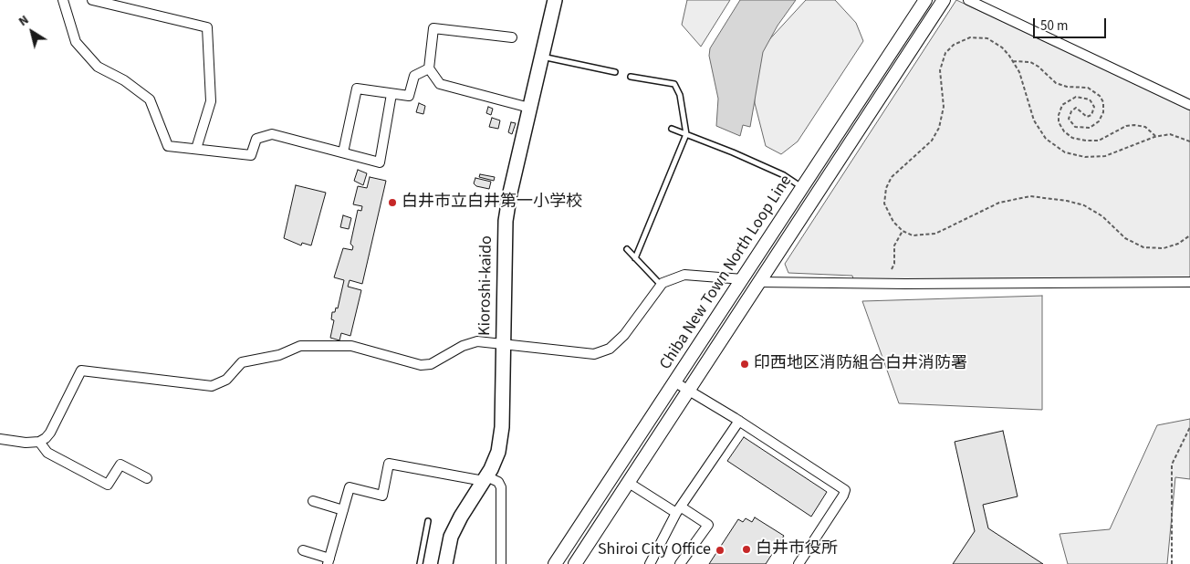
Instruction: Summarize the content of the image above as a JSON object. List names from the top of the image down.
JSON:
{
  "streets": {
    "main road": ["Chiba New Town North Loop Line", "Kioroshi-kaido"]
  },
  "places": [
    "白井市立白井第一小学校",
    "印西地区消防組合白井消防署",
    "白井市役所",
    "Shiroi City Office"
  ],
  "scale_bar": "50 m",
  "north": "top left"
}
